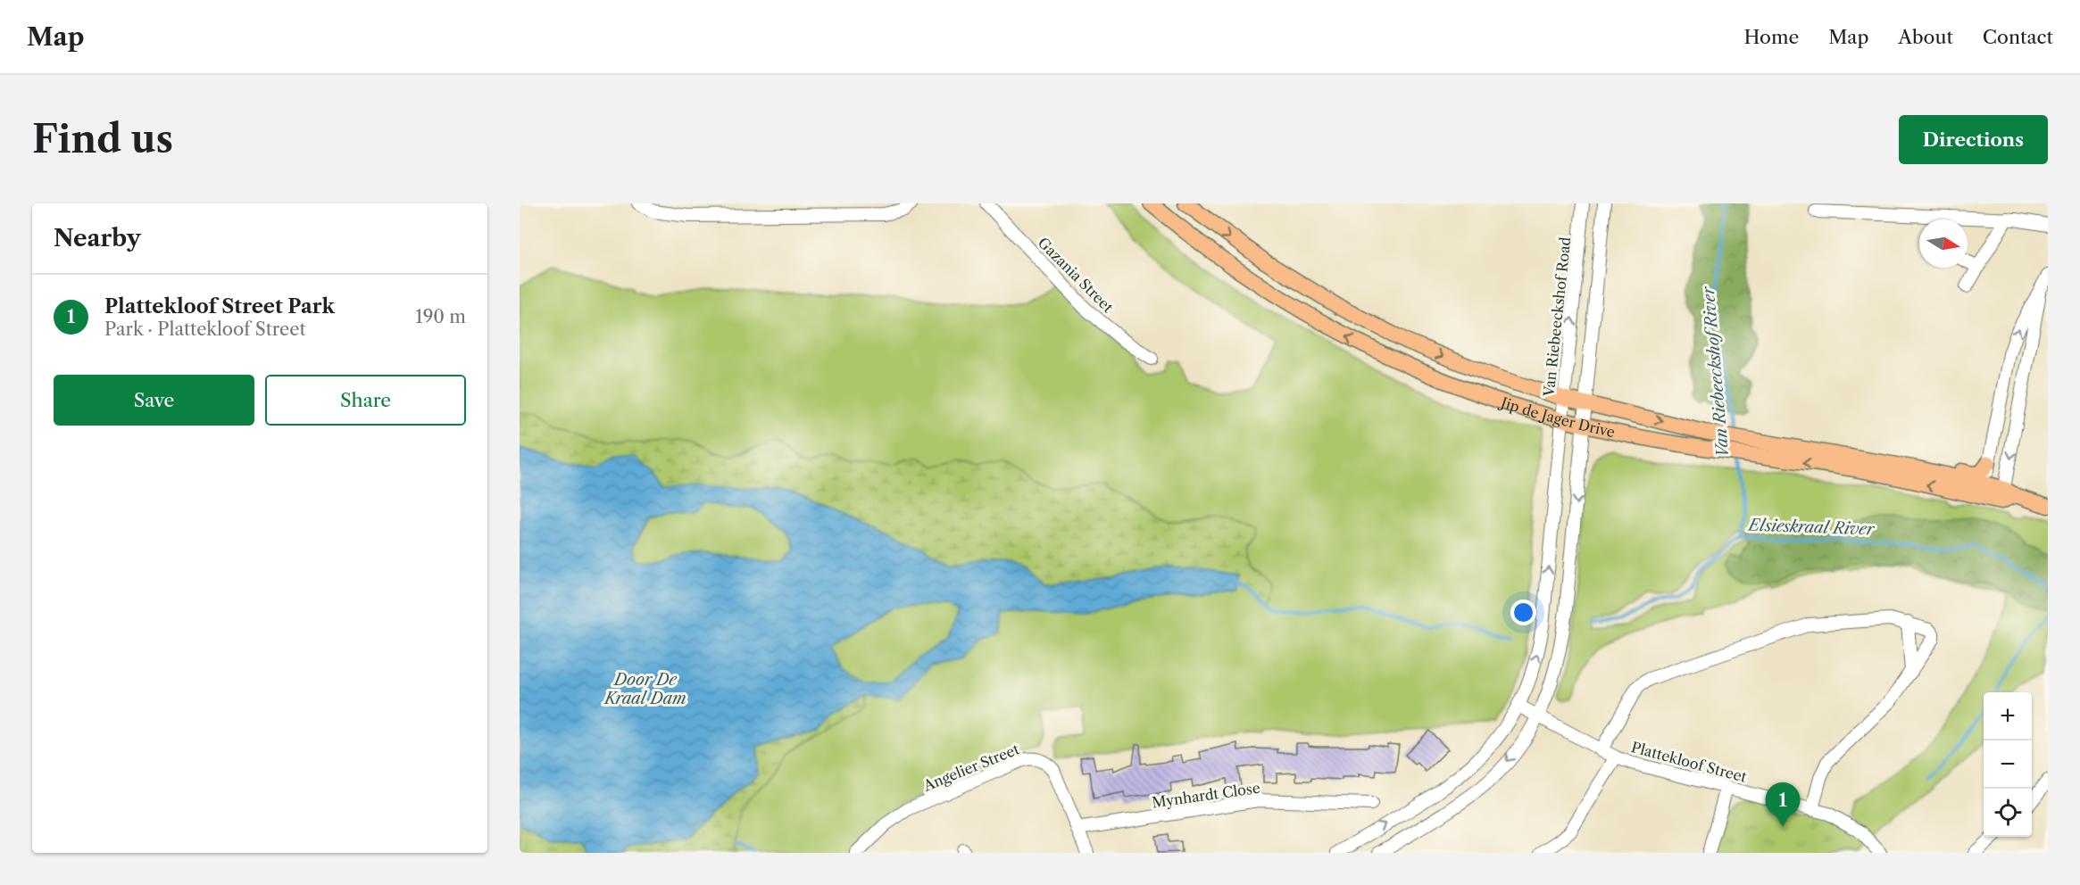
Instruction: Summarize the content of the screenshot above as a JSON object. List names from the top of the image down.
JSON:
{
  "streets": {
    "main road": ["Jip de Jager Drive"],
    "street": [
      "Gazania Street",
      "Van Riebeeckshof Road",
      "Plattekloof Street",
      "Angelier Street",
      "Mynhardt Close"
    ]
  },
  "crossings": [
    ["Van Riebeeckshof Road", "Jip de Jager Drive"],
    ["Van Riebeeckshof Road", "Plattekloof Street"],
    ["Angelier Street", "Mynhardt Close"]
  ],
  "water": ["Van Riebeeckshof River", "Elsieskraal River", "Door De Kraal Dam"],
  "north": "right",
  "page": {
    "header": "Map",
    "nav": [
      "Home",
      "Map",
      "About",
      "Contact"
    ],
    "buttons": [
      "Directions",
      ["Save", "Share"]
    ],
    "title": "Find us",
    "heading": "Nearby",
    "list": [
      {
        "mark": "1",
        "name": "Plattekloof Street Park",
        "note": "Park · Plattekloof Street",
        "value": "190 m"
      }
    ],
    "map_buttons": ["+", "−"],
    "pins": "1"
  }
}
